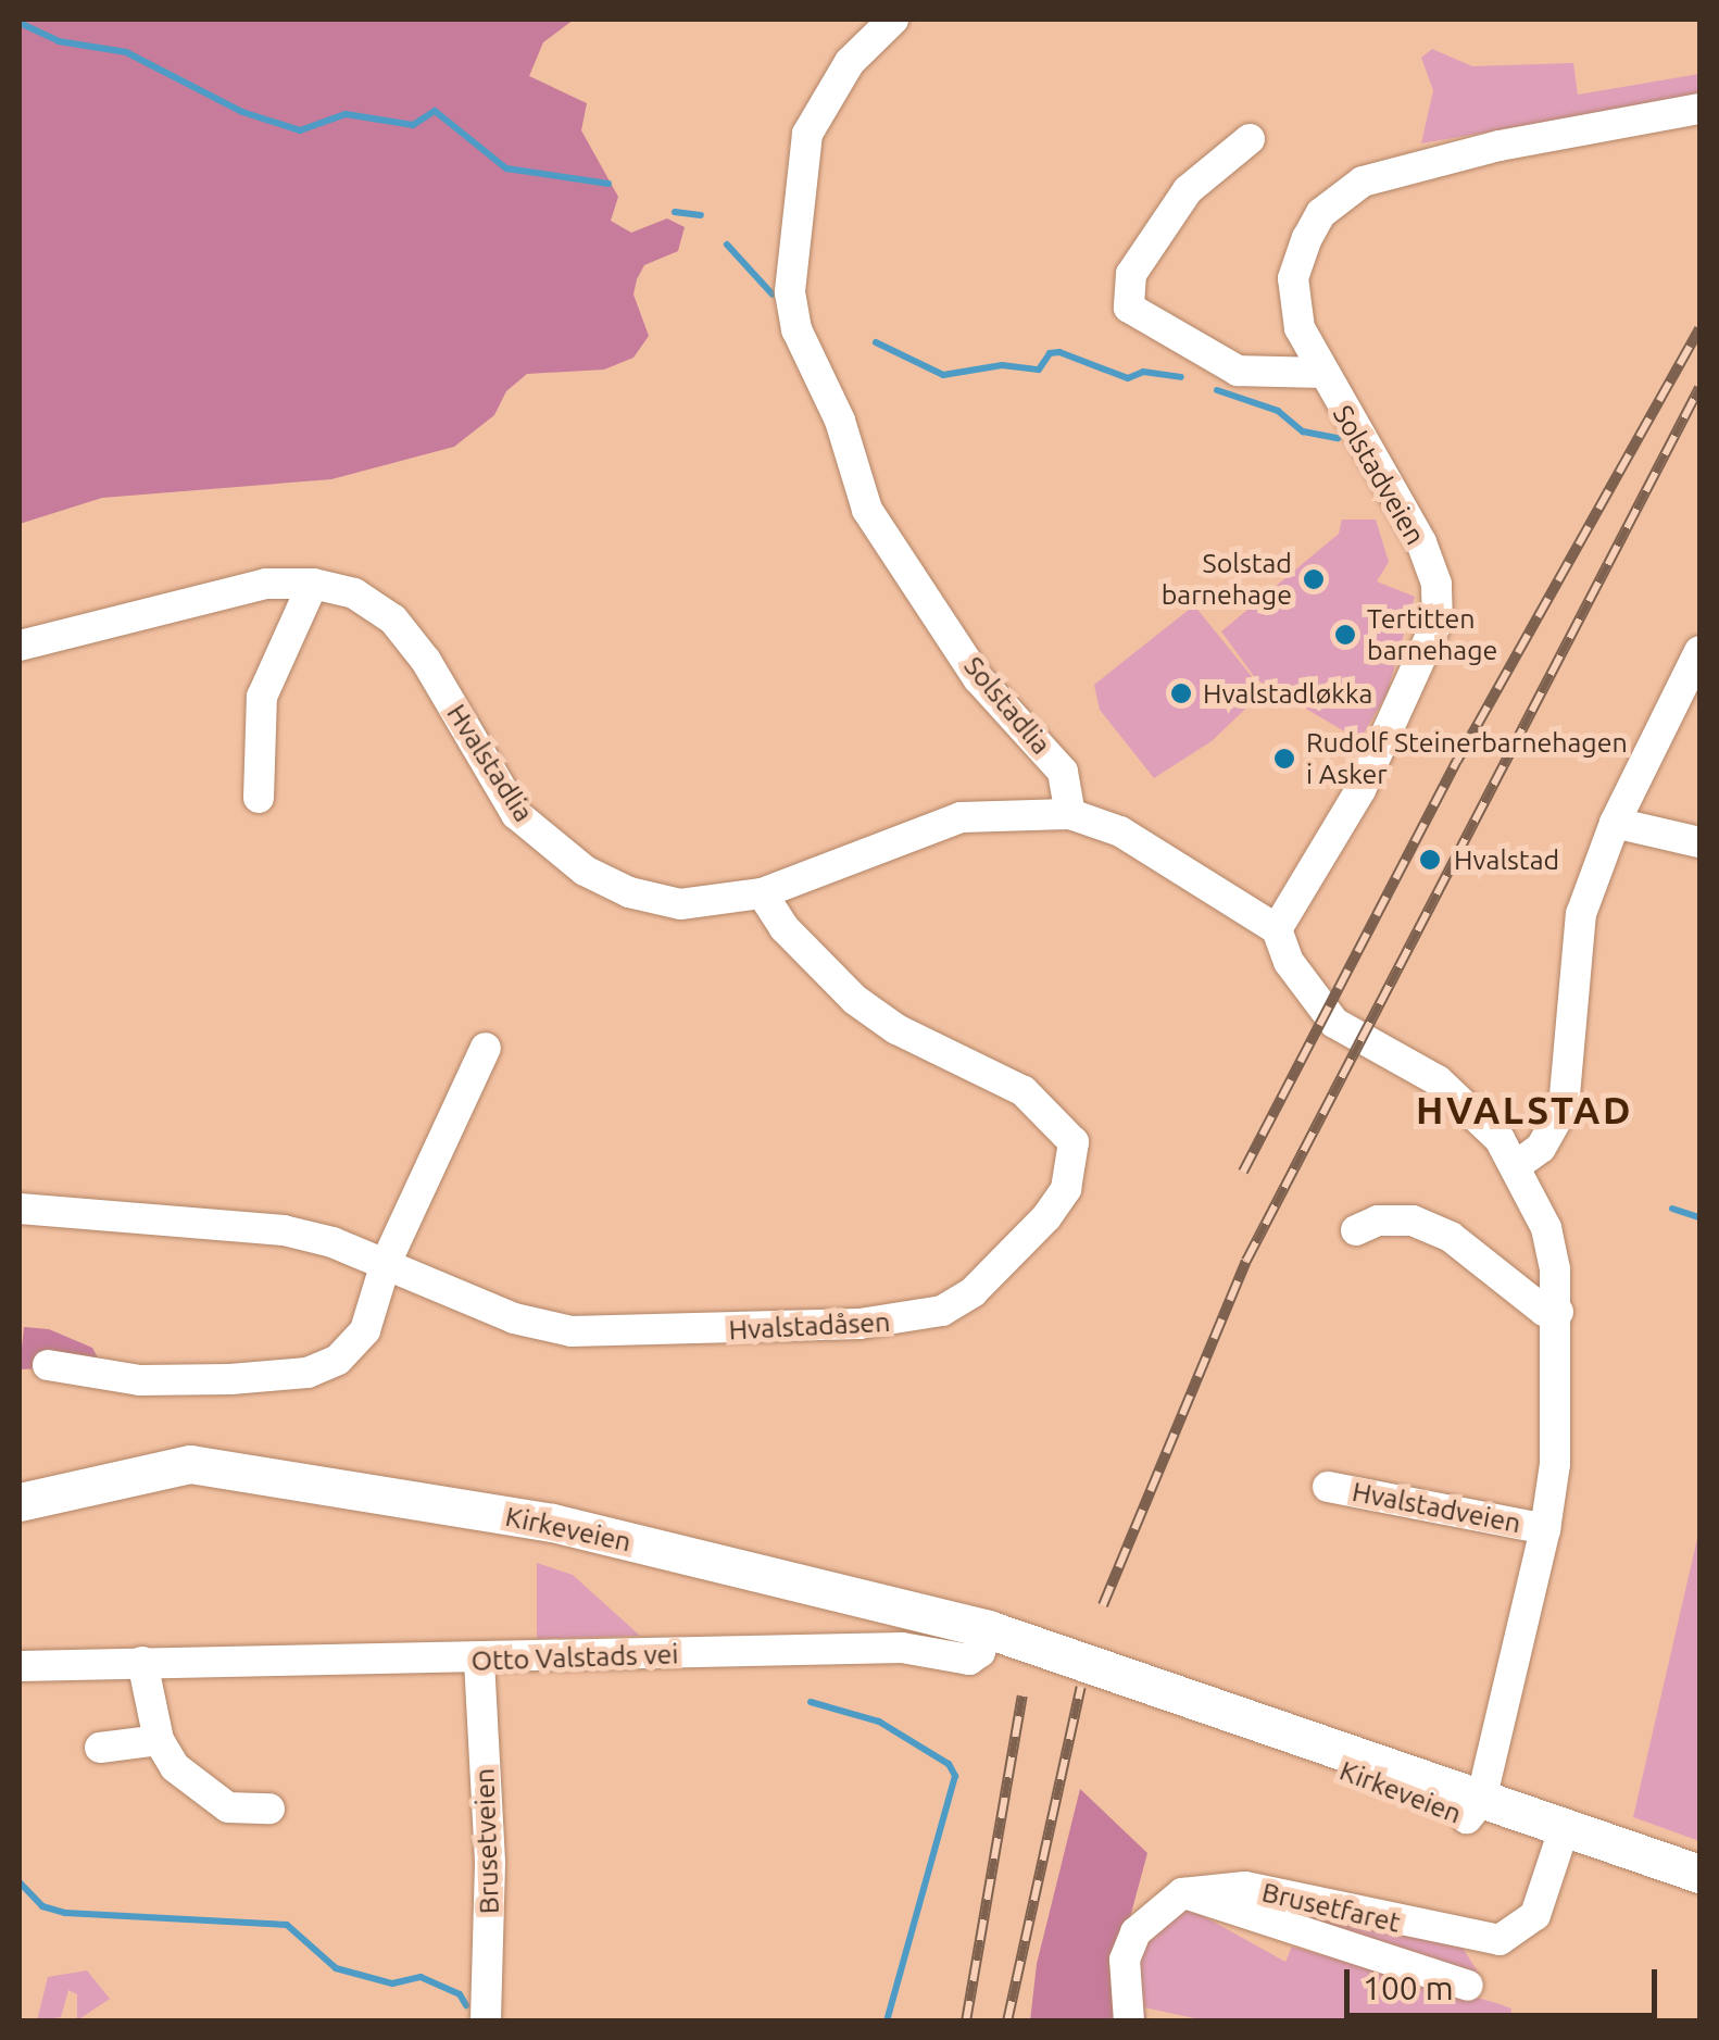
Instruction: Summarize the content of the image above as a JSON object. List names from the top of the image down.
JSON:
{
  "streets": {
    "main road": ["Kirkeveien"],
    "street": [
      "Solstadveien",
      "Solstadlia",
      "Hvalstadlia",
      "Hvalstadåsen",
      "Hvalstadveien",
      "Otto Valstads vei",
      "Brusetveien",
      "Brusetfaret"
    ]
  },
  "crossings": [
    ["Solstadlia", "Hvalstadlia"],
    ["Hvalstadlia", "Hvalstadåsen"],
    ["Hvalstadveien", "Kirkeveien"],
    ["Kirkeveien", "Otto Valstads vei"],
    ["Kirkeveien", "Brusetfaret"],
    ["Otto Valstads vei", "Brusetveien"]
  ],
  "districts": ["HVALSTAD"],
  "places": [
    "Solstad barnehage",
    "Tertitten barnehage",
    "Hvalstadløkka",
    "Rudolf Steinerbarnehagen i Asker",
    "Hvalstad"
  ],
  "scale_bar": "100 m"
}
